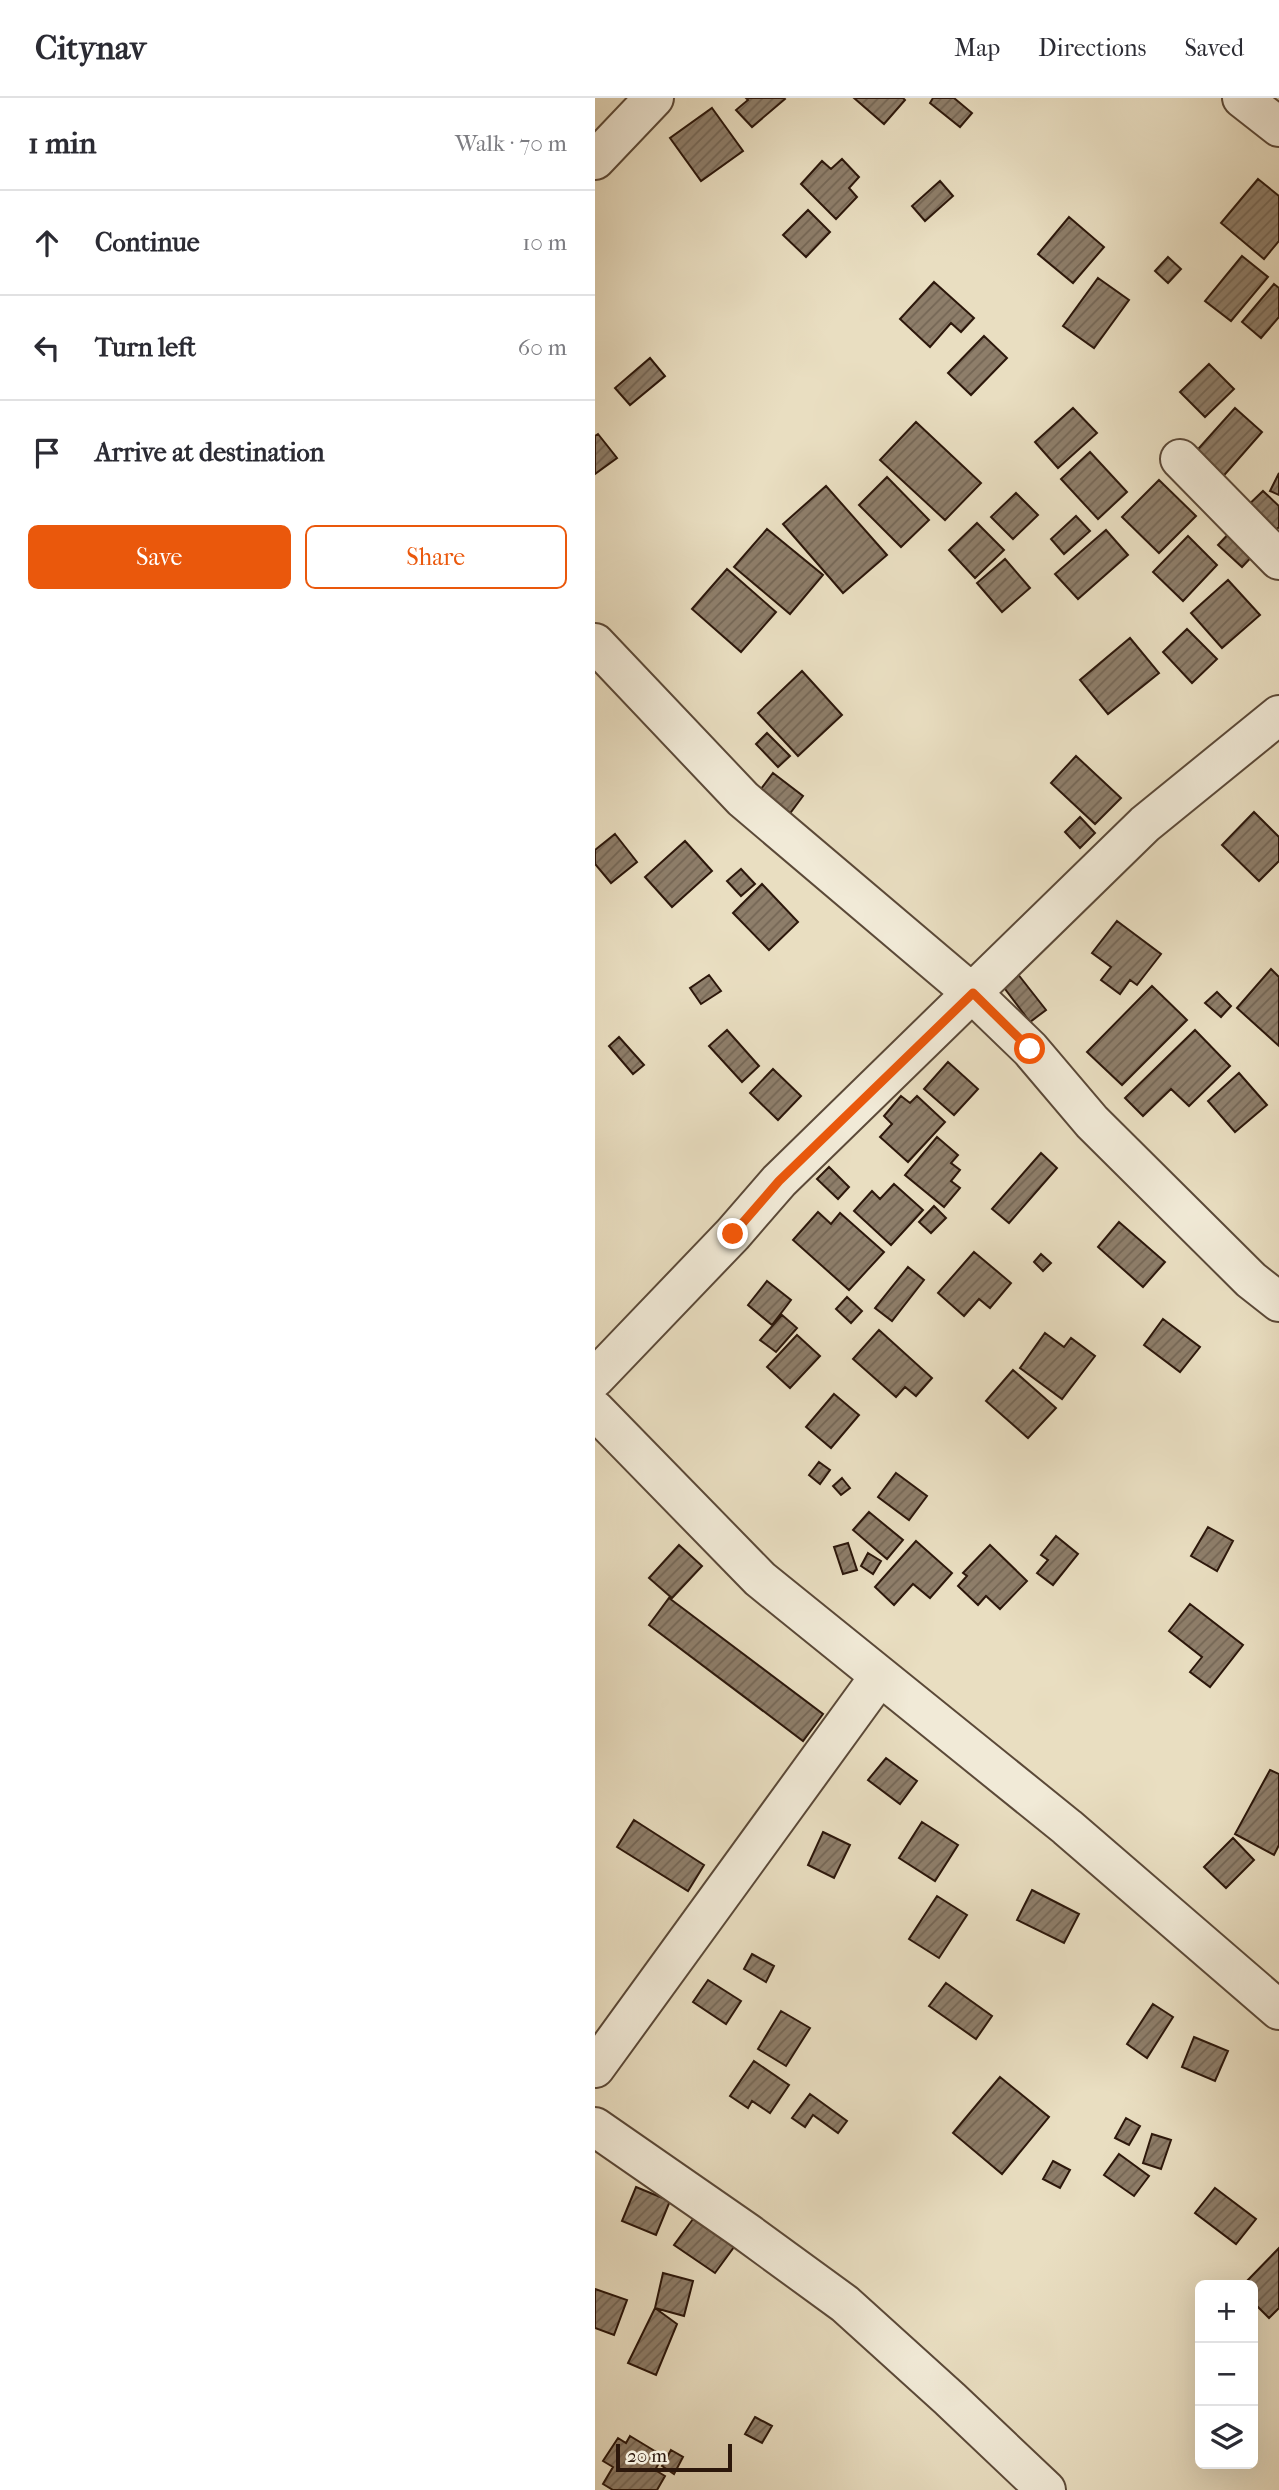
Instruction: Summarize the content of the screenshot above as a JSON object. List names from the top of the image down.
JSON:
{
  "scale_bar": "20 m",
  "page": {
    "header": "Citynav",
    "nav": ["Map", "Directions", "Saved"],
    "heading": ["1 min", "Walk · 70 m"],
    "list": [
      ["Continue", "10 m"],
      ["Turn left", "60 m"],
      "Arrive at destination"
    ],
    "buttons": ["Save", "Share"],
    "map_buttons": ["+", "−"],
    "scale": "20 m"
  }
}
